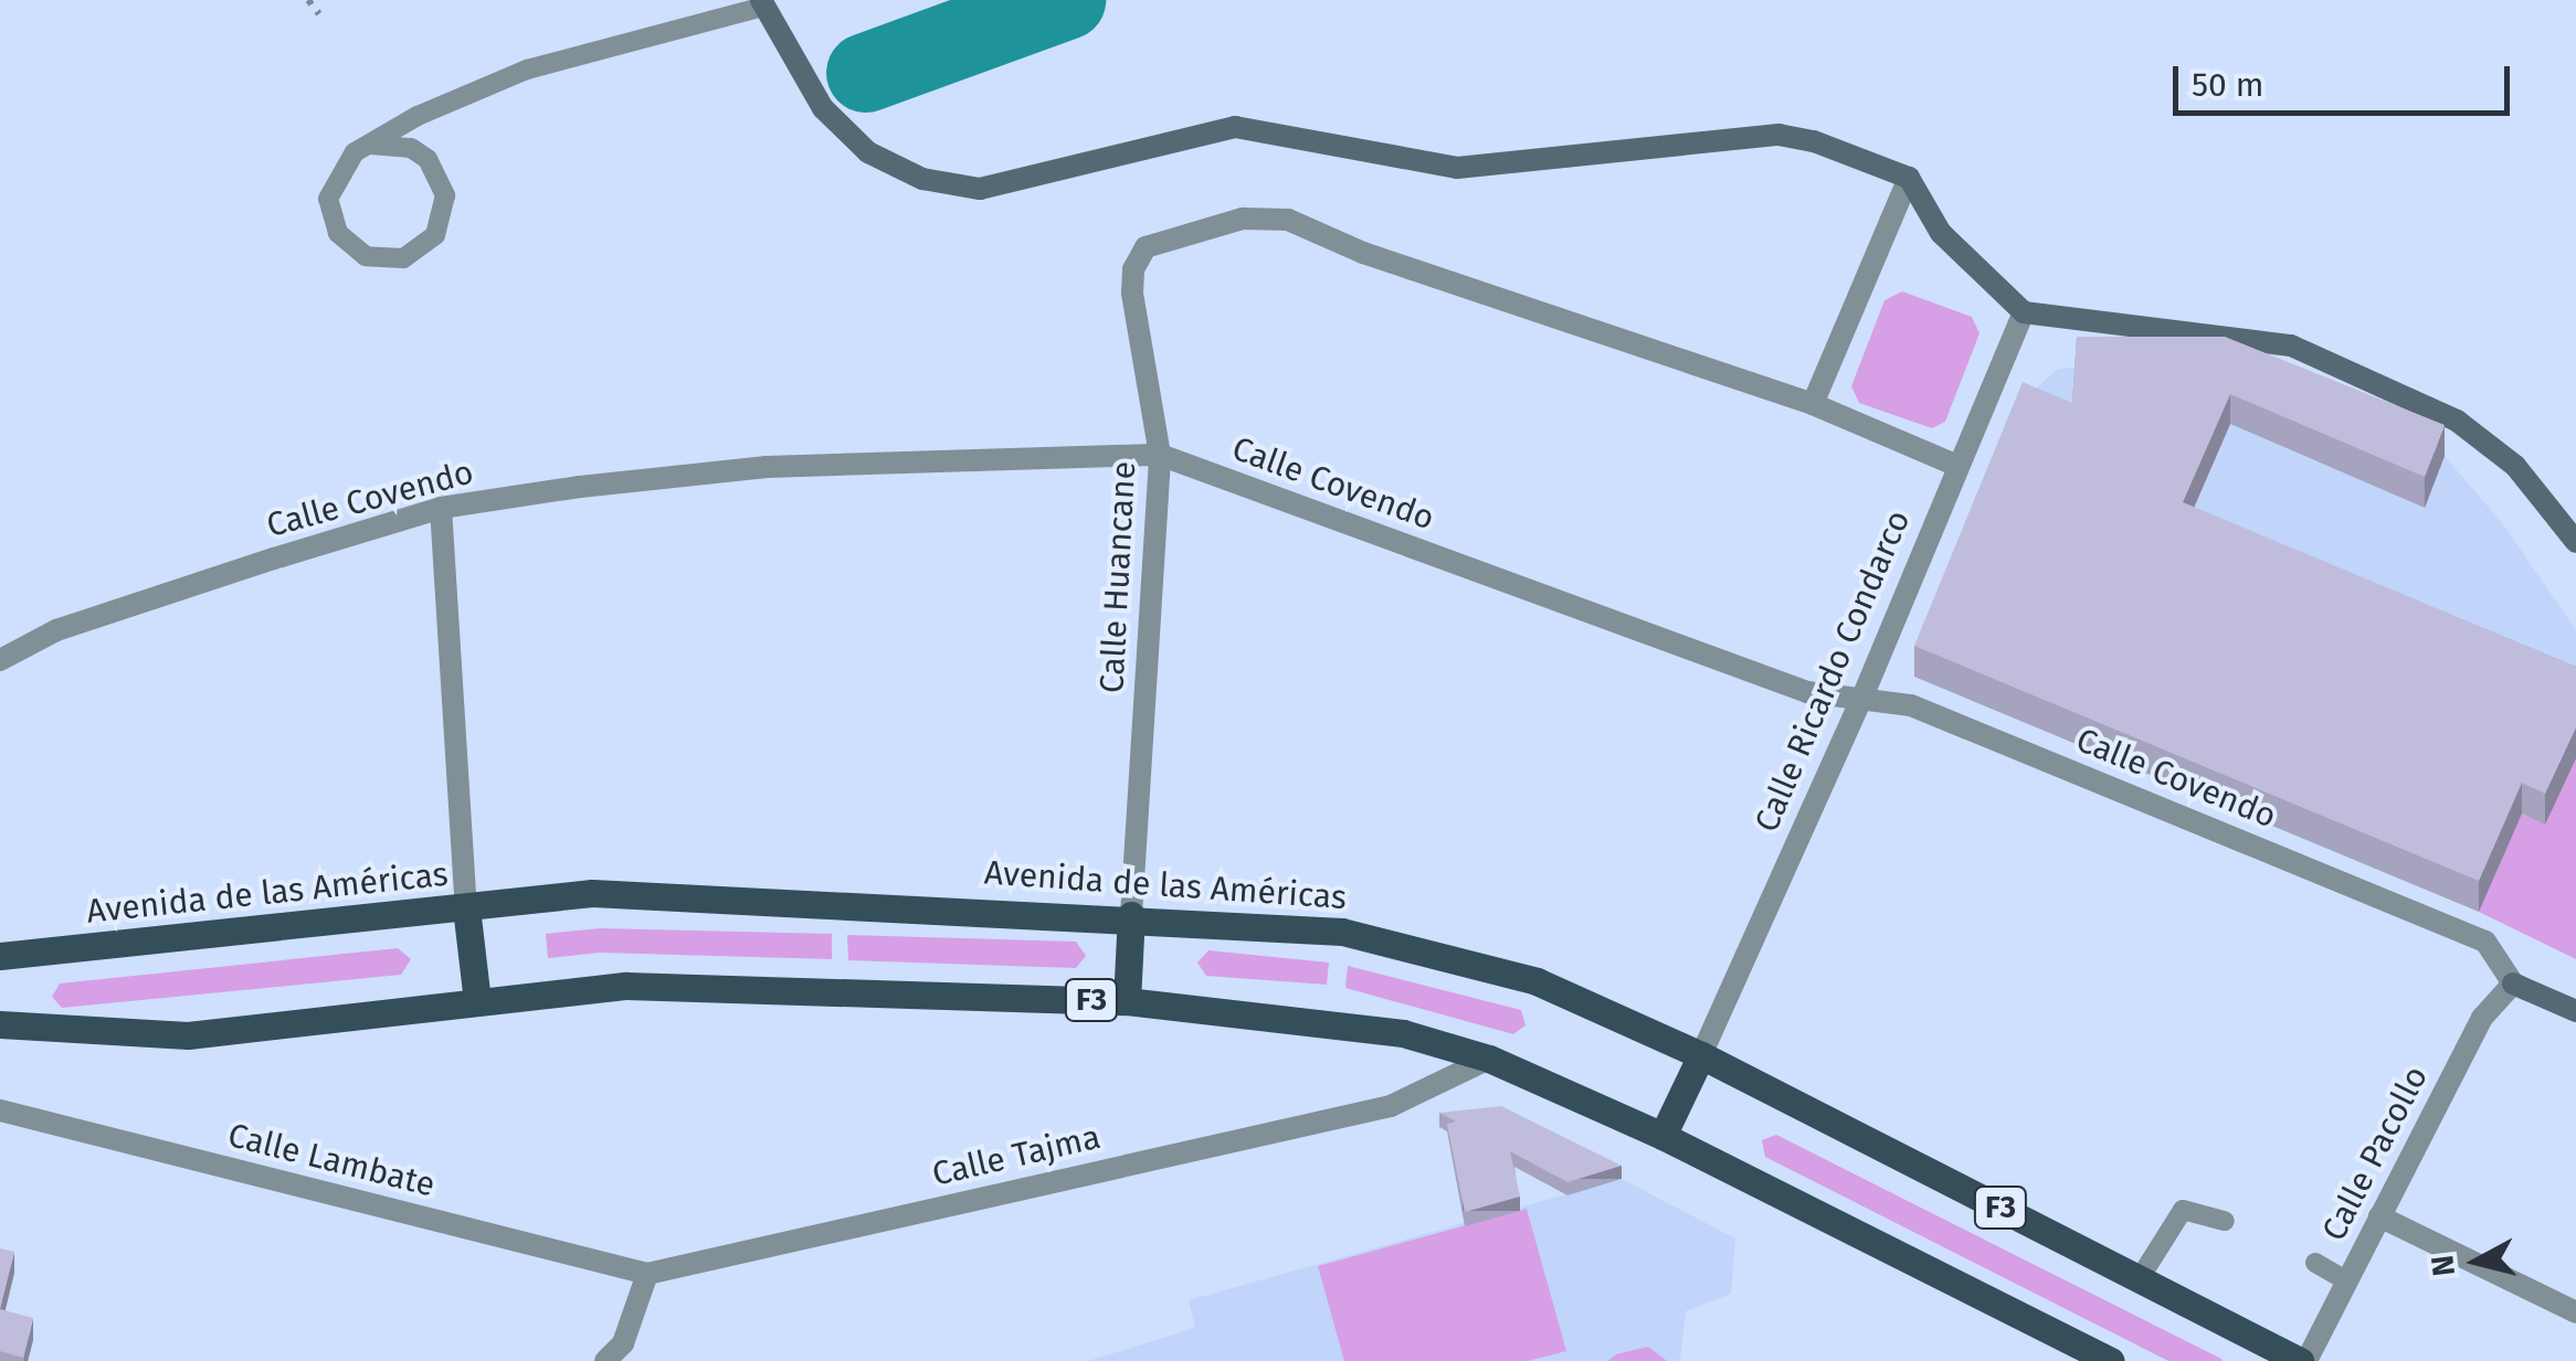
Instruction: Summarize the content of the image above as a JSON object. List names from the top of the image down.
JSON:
{
  "streets": {
    "main road": ["Avenida de las Américas", "F3"],
    "street": [
      "Calle Covendo",
      "Calle Huancane",
      "Calle Ricardo Condarco",
      "Calle Pacollo",
      "Calle Tajma",
      "Calle Lambate"
    ]
  },
  "crossings": [
    ["Calle Covendo", "Calle Huancane"],
    ["Calle Covendo", "Calle Ricardo Condarco"],
    ["Calle Covendo", "Calle Pacollo"],
    ["Calle Huancane", "Avenida de las Américas"],
    ["Calle Ricardo Condarco", "Avenida de las Américas"],
    ["Avenida de las Américas", "Calle Pacollo"],
    ["F3", "Calle Tajma"],
    ["Calle Tajma", "Calle Lambate"]
  ],
  "scale_bar": "50 m",
  "north": "left"
}
